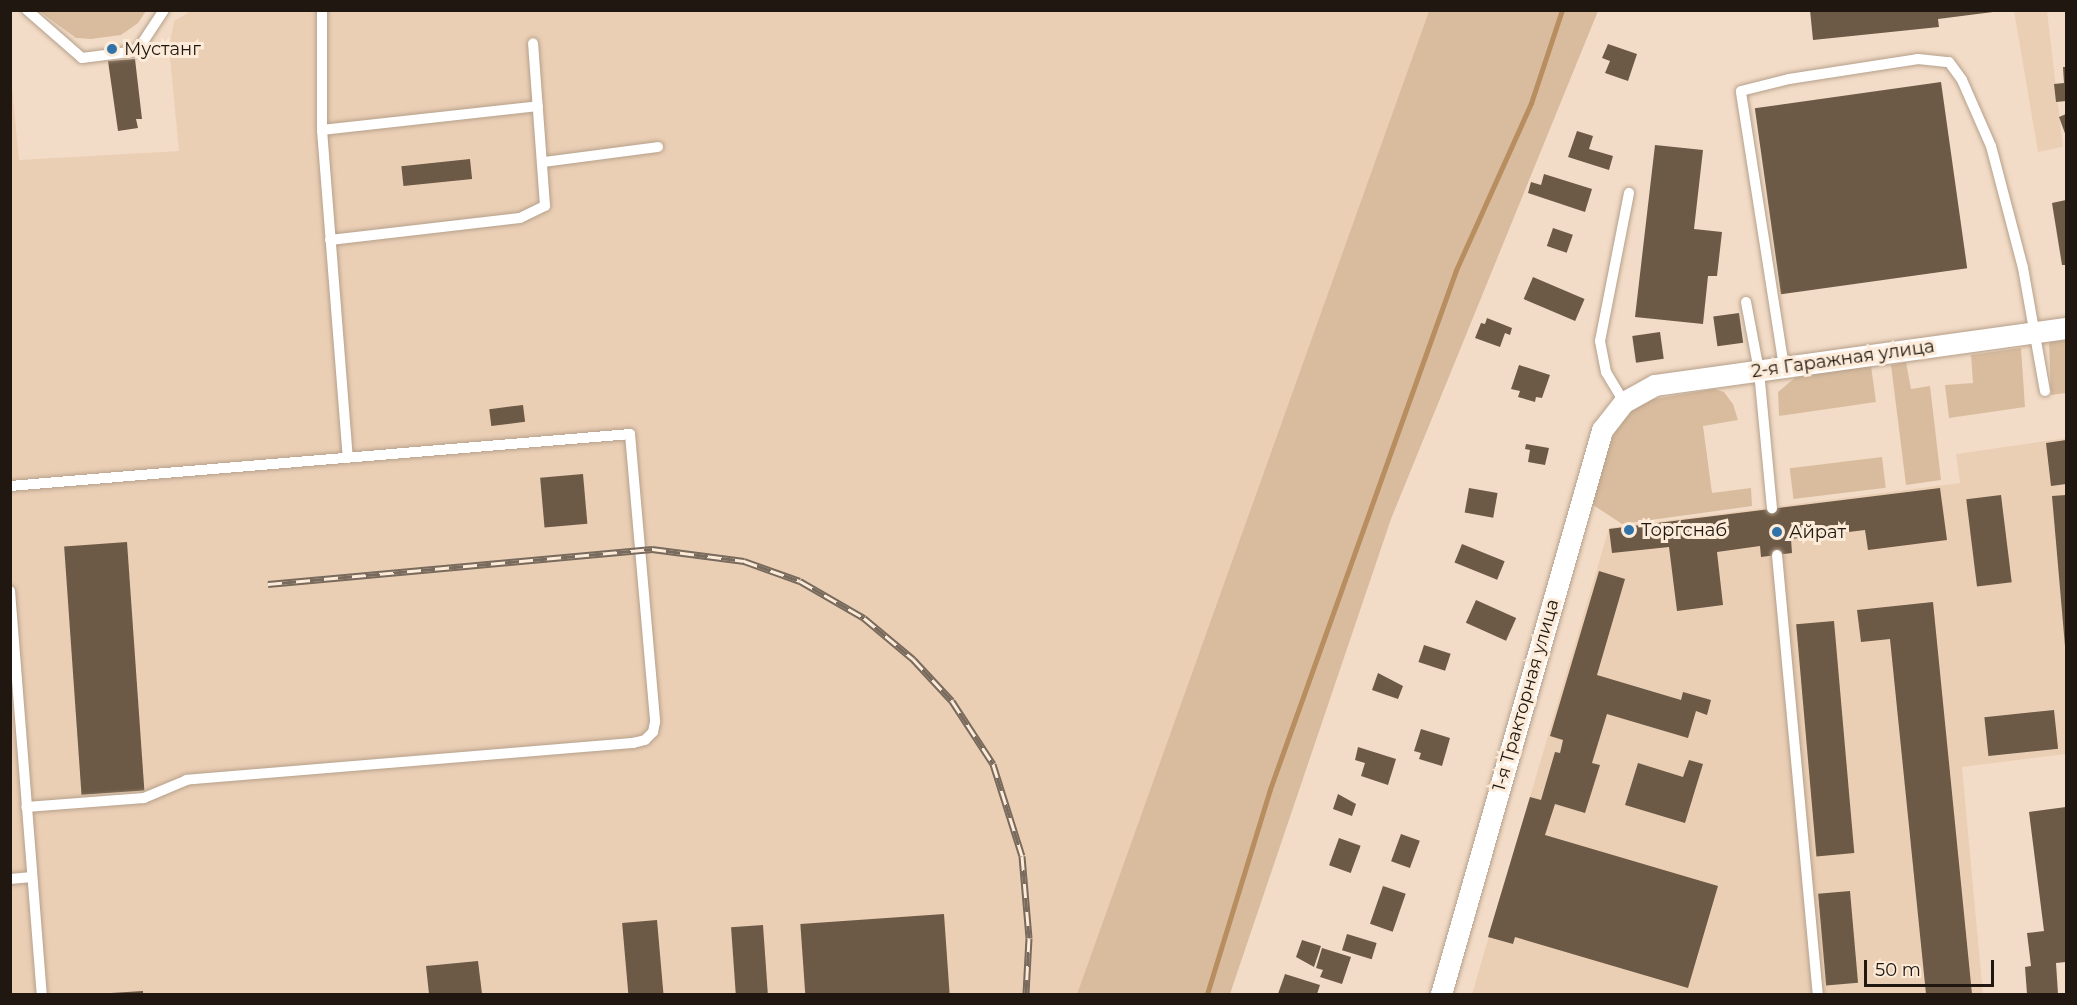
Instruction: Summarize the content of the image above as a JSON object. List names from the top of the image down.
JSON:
{
  "streets": {
    "street": ["2-я Гаражная улица", "1-я Тракторная улица"]
  },
  "crossings": [
    ["2-я Гаражная улица", "1-я Тракторная улица"]
  ],
  "places": ["Мустанг", "Торгснаб", "Айрат"],
  "scale_bar": "50 m"
}
